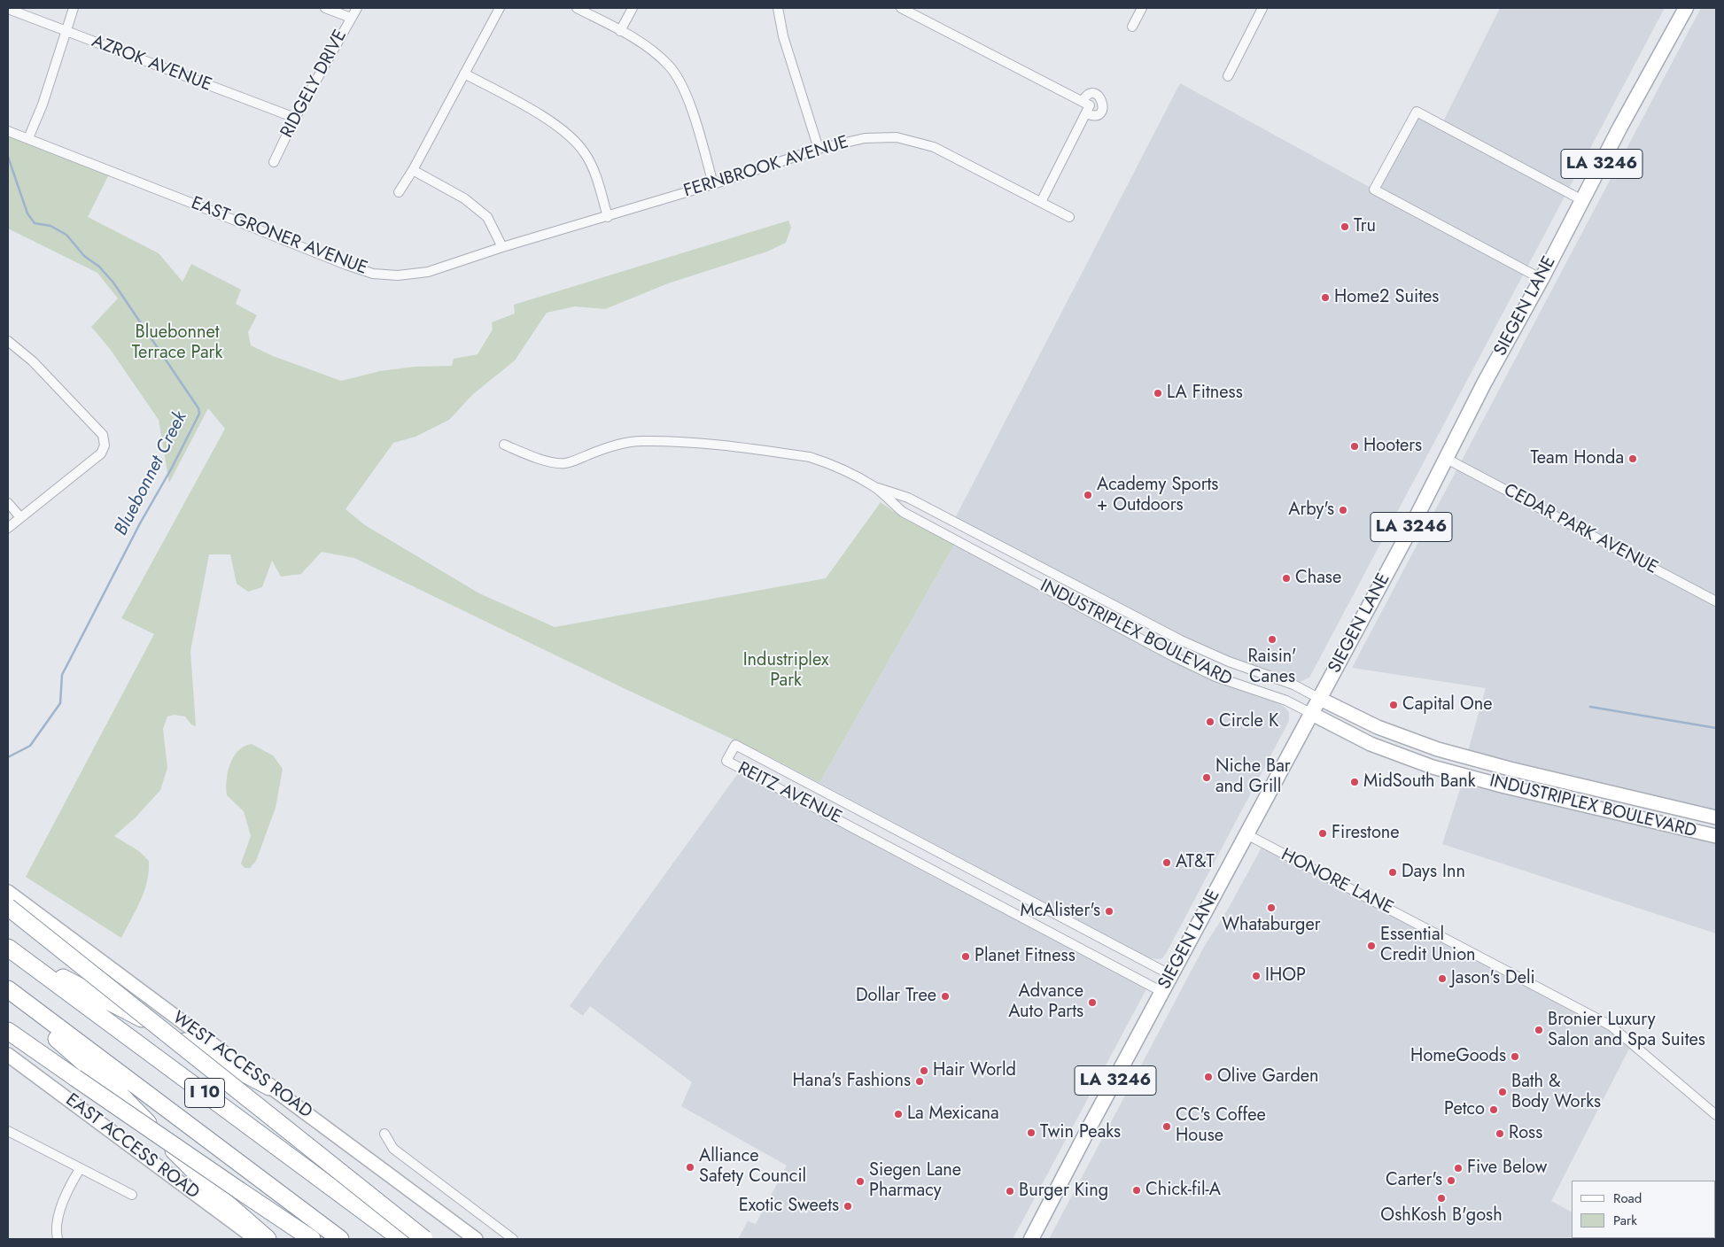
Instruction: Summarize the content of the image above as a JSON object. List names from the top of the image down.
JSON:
{
  "streets": {
    "highway": ["I 10"],
    "main road": [
      "LA 3246",
      "SIEGEN LANE",
      "INDUSTRIPLEX BOULEVARD",
      "WEST ACCESS ROAD",
      "EAST ACCESS ROAD"
    ],
    "street": [
      "AZROK AVENUE",
      "RIDGELY DRIVE",
      "FERNBROOK AVENUE",
      "EAST GRONER AVENUE",
      "CEDAR PARK AVENUE",
      "REITZ AVENUE",
      "HONORE LANE"
    ]
  },
  "crossings": [
    ["AZROK AVENUE", "RIDGELY DRIVE"],
    ["FERNBROOK AVENUE", "EAST GRONER AVENUE"],
    ["SIEGEN LANE", "CEDAR PARK AVENUE"],
    ["SIEGEN LANE", "INDUSTRIPLEX BOULEVARD"],
    ["SIEGEN LANE", "REITZ AVENUE"],
    ["SIEGEN LANE", "HONORE LANE"]
  ],
  "water": ["Bluebonnet Creek"],
  "parks": ["Bluebonnet Terrace Park", "Industriplex Park"],
  "places": [
    "Tru",
    "Home2 Suites",
    "LA Fitness",
    "Hooters",
    "Team Honda",
    "Academy Sports + Outdoors",
    "Arby's",
    "Chase",
    "Raisin' Canes",
    "Capital One",
    "Circle K",
    "Niche Bar and Grill",
    "MidSouth Bank",
    "Firestone",
    "AT&T",
    "Days Inn",
    "Whataburger",
    "McAlister's",
    "Essential Credit Union",
    "Planet Fitness",
    "IHOP",
    "Jason's Deli",
    "Dollar Tree",
    "Advance Auto Parts",
    "Bronier Luxury Salon and Spa Suites",
    "HomeGoods",
    "Hair World",
    "Olive Garden",
    "Hana's Fashions",
    "Bath & Body Works",
    "Petco",
    "La Mexicana",
    "CC's Coffee House",
    "Twin Peaks",
    "Ross",
    "Alliance Safety Council",
    "Five Below",
    "Carter's",
    "Siegen Lane Pharmacy",
    "Chick-fil-A",
    "Burger King",
    "OshKosh B'gosh",
    "Exotic Sweets"
  ],
  "legend": ["Road", "Park"]
}
